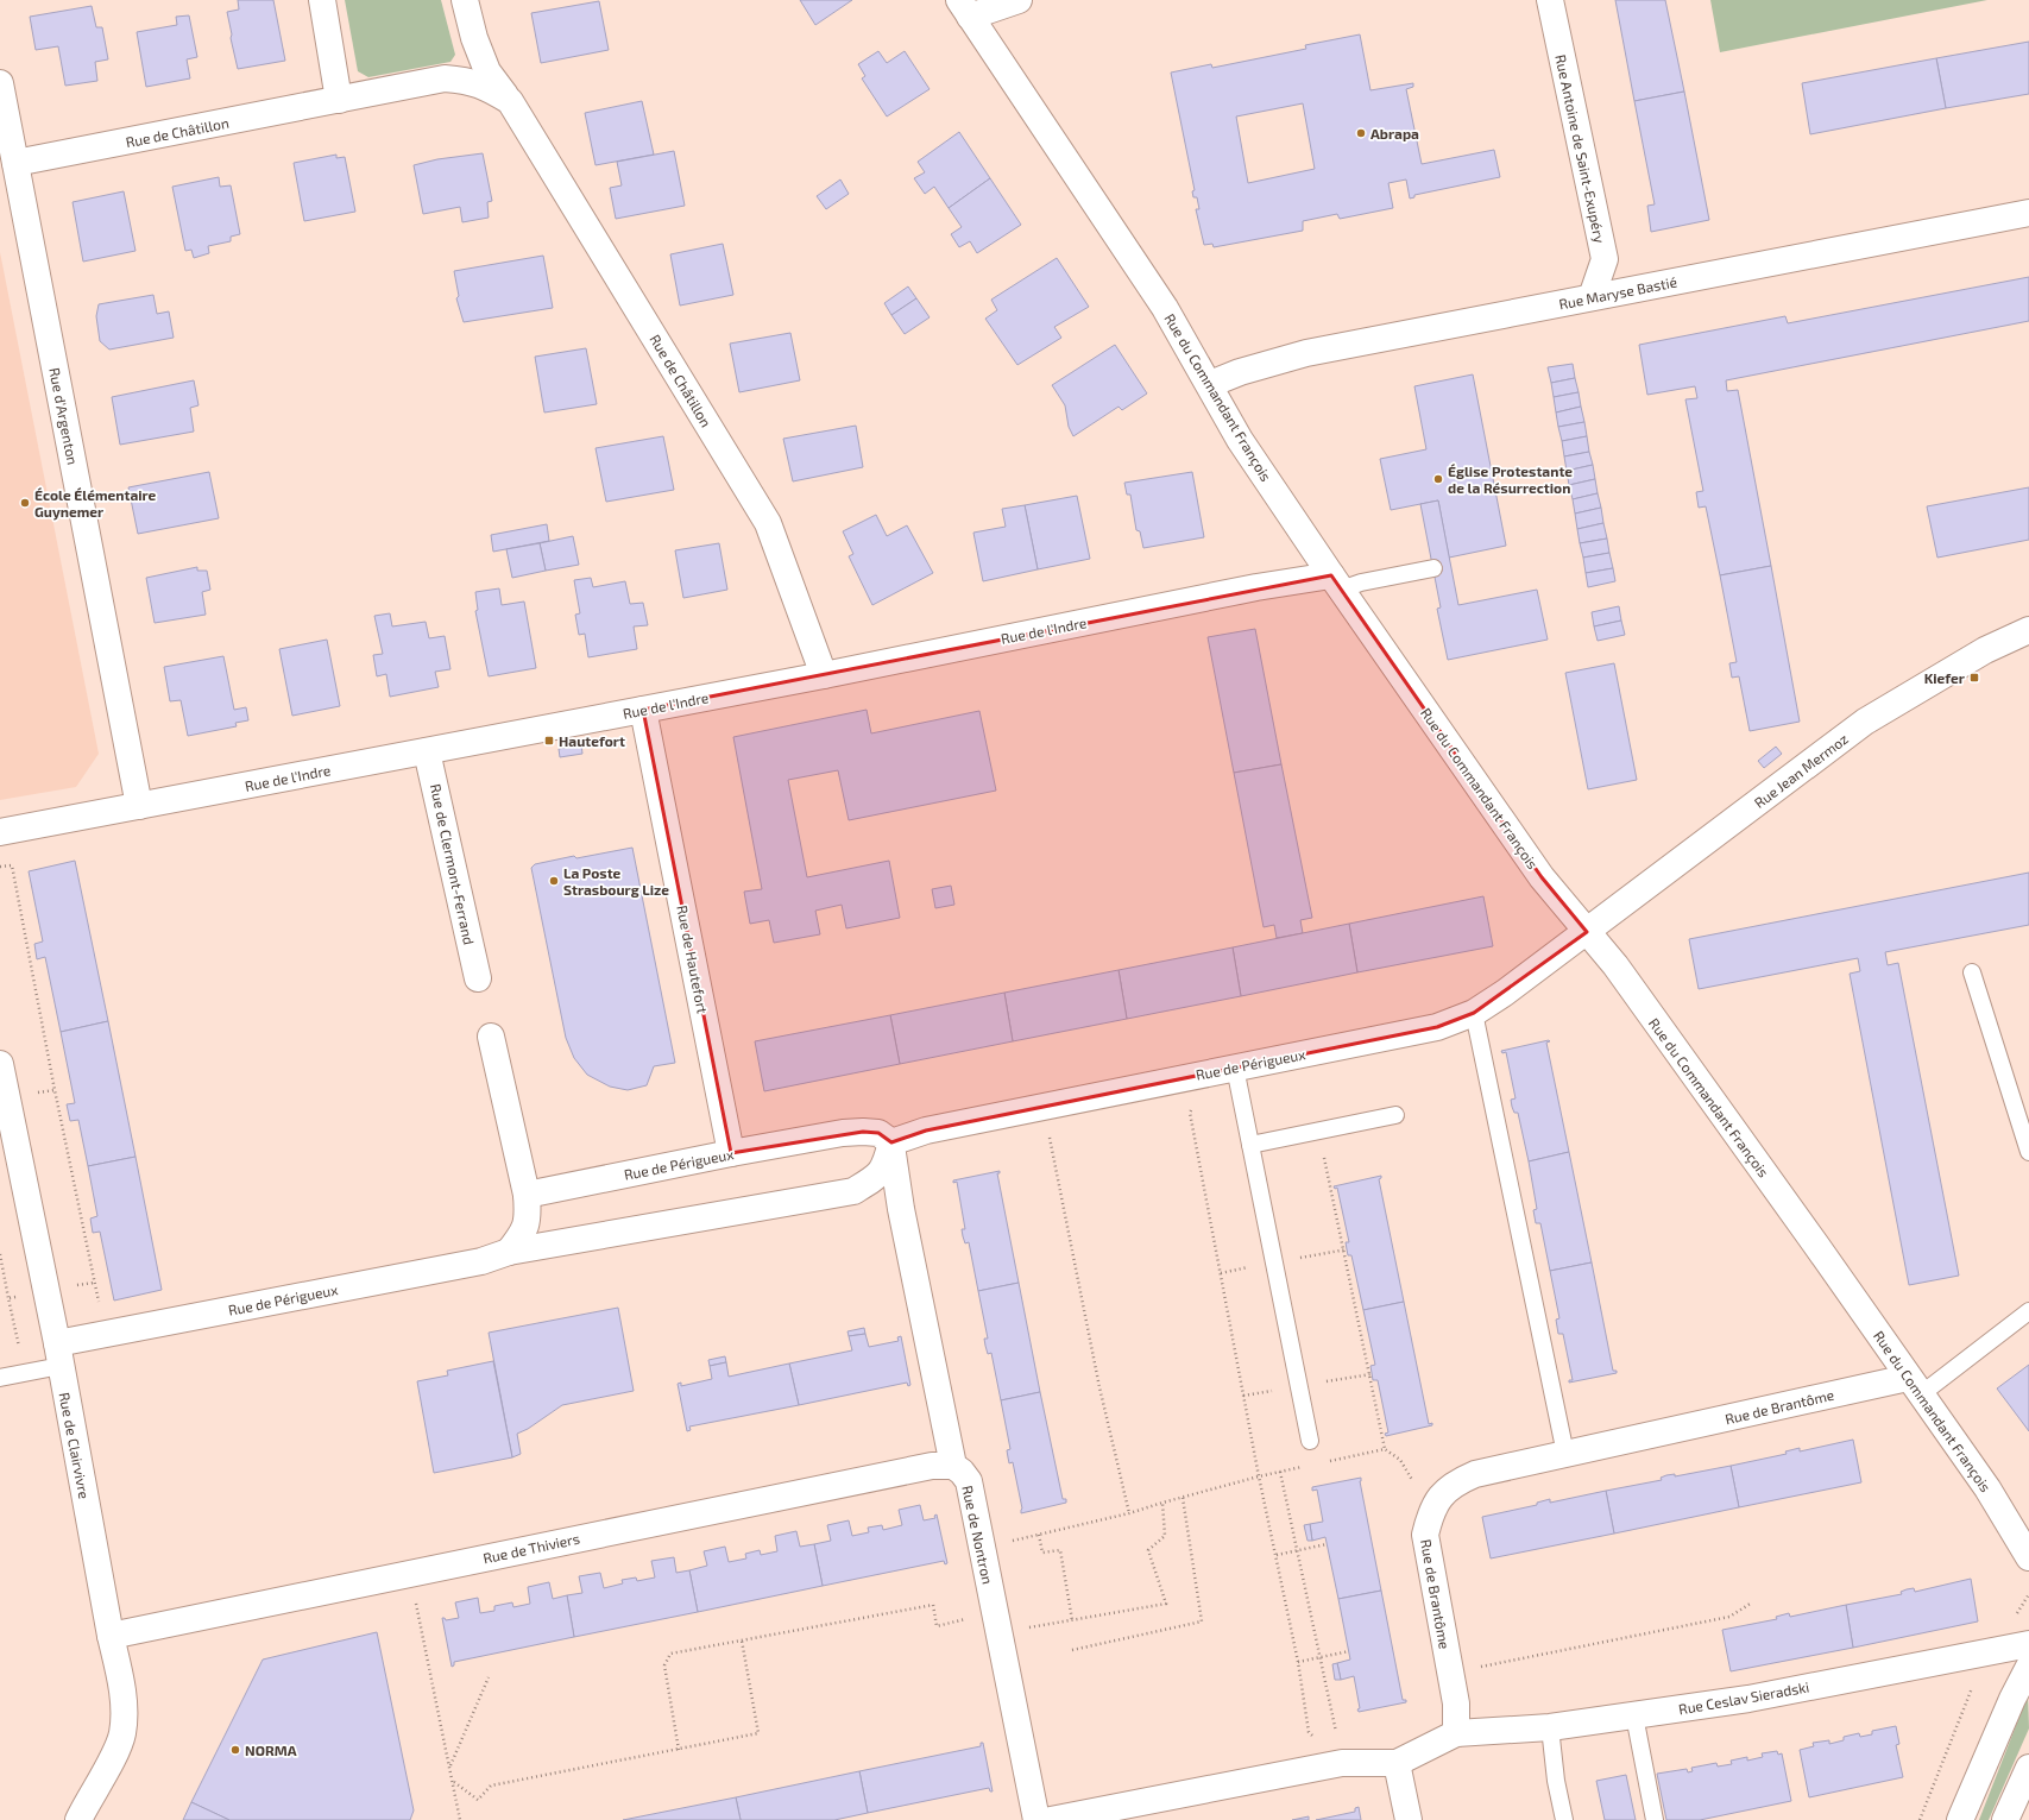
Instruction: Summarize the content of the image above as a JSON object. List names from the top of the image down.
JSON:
{
  "streets": {
    "street": [
      "Rue de Châtillon",
      "Rue Antoine de Saint-Exupéry",
      "Rue Maryse Bastié",
      "Rue du Commandant François",
      "Rue d'Argenton",
      "Rue de l'Indre",
      "Rue Jean Mermoz",
      "Rue de Clermont-Ferrand",
      "Rue de Hautefort",
      "Rue de Périgueux",
      "Rue de Brantôme",
      "Rue de Clairvivre",
      "Rue de Nontron",
      "Rue de Thiviers",
      "Rue Ceslav Sieradski"
    ]
  },
  "crossings": [
    ["Rue de Châtillon", "Rue d'Argenton"],
    ["Rue de Châtillon", "Rue de l'Indre"],
    ["Rue Antoine de Saint-Exupéry", "Rue Maryse Bastié"],
    ["Rue Maryse Bastié", "Rue du Commandant François"],
    ["Rue du Commandant François", "Rue de l'Indre"],
    ["Rue du Commandant François", "Rue Jean Mermoz"],
    ["Rue du Commandant François", "Rue de Périgueux"],
    ["Rue du Commandant François", "Rue de Brantôme"],
    ["Rue d'Argenton", "Rue de l'Indre"],
    ["Rue de l'Indre", "Rue de Clermont-Ferrand"],
    ["Rue de l'Indre", "Rue de Hautefort"],
    ["Rue Jean Mermoz", "Rue de Périgueux"],
    ["Rue de Hautefort", "Rue de Périgueux"],
    ["Rue de Périgueux", "Rue de Clairvivre"],
    ["Rue de Brantôme", "Rue Ceslav Sieradski"],
    ["Rue de Clairvivre", "Rue de Thiviers"],
    ["Rue de Nontron", "Rue de Thiviers"]
  ],
  "places": {
    "other": [
      "Abrapa",
      "Église Protestante de la Résurrection",
      "École Élémentaire Guynemer",
      "La Poste Strasbourg Lize",
      "NORMA"
    ],
    "transit": ["Kiefer", "Hautefort"]
  }
}
